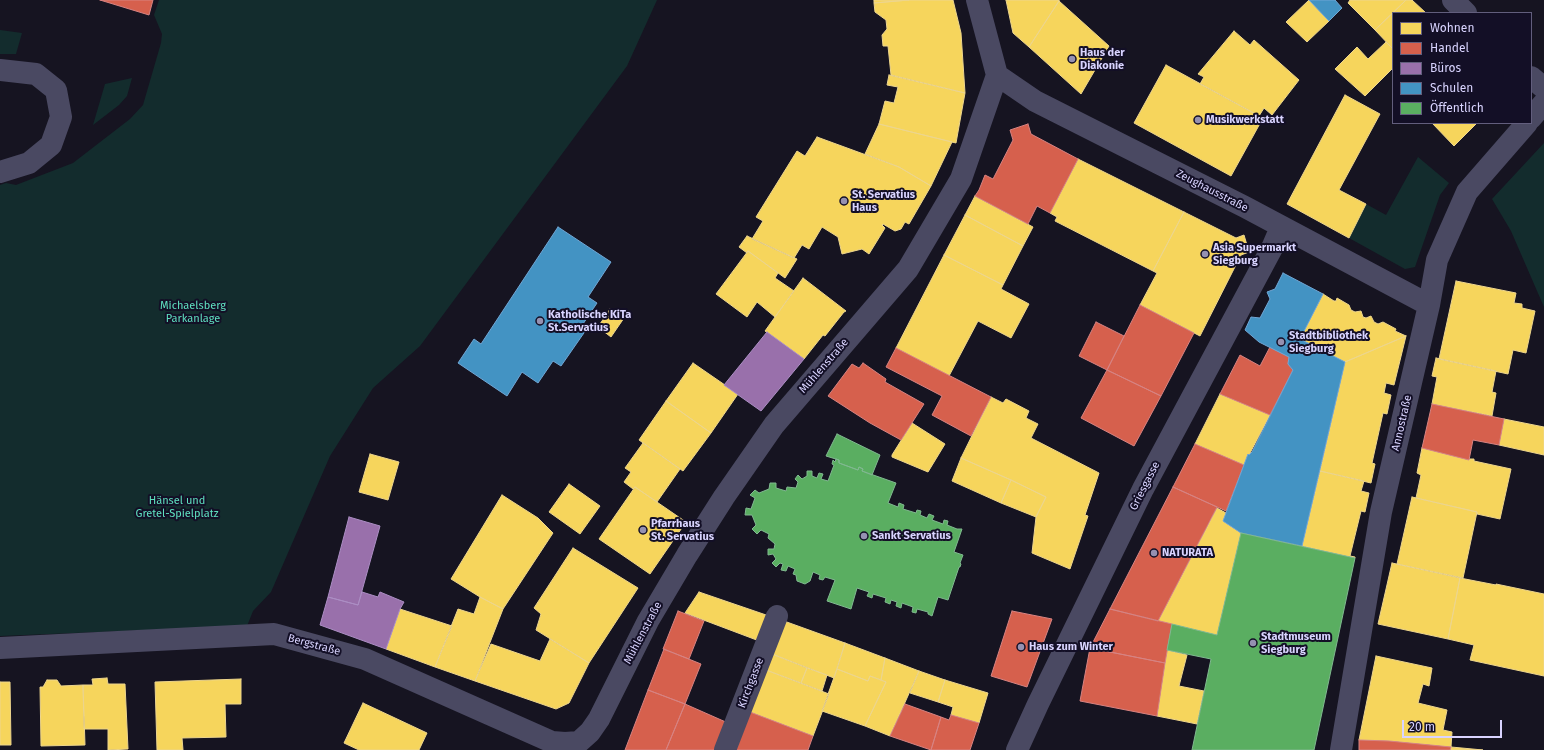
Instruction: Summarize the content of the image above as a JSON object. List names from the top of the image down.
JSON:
{
  "streets": {
    "street": [
      "Zeughausstraße",
      "Mühlenstraße",
      "Annostraße",
      "Griesgasse",
      "Bergstraße",
      "Kirchgasse"
    ]
  },
  "crossings": [
    ["Zeughausstraße", "Mühlenstraße"],
    ["Zeughausstraße", "Annostraße"],
    ["Zeughausstraße", "Griesgasse"],
    ["Mühlenstraße", "Bergstraße"]
  ],
  "parks": ["Michaelsberg Parkanlage", "Hänsel und Gretel-Spielplatz"],
  "places": [
    "Haus der Diakonie",
    "Musikwerkstatt",
    "St. Servatius Haus",
    "Asia Supermarkt Siegburg",
    "Katholische KiTa St.Servatius",
    "Stadtbibliothek Siegburg",
    "Pfarrhaus St. Servatius",
    "Sankt Servatius",
    "NATURATA",
    "Stadtmuseum Siegburg",
    "Haus zum Winter"
  ],
  "legend": [
    "Wohnen",
    "Handel",
    "Büros",
    "Schulen",
    "Öffentlich"
  ],
  "scale_bar": "20 m"
}
